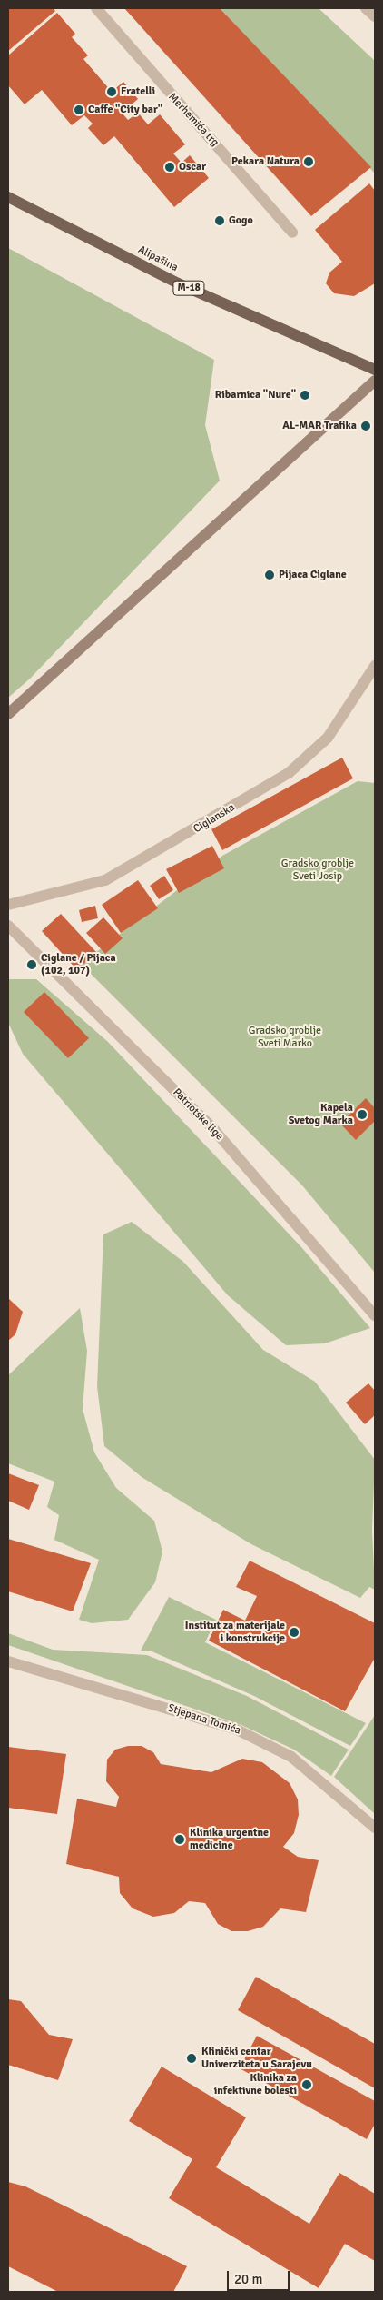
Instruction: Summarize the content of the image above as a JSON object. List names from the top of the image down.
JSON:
{
  "streets": {
    "main road": ["Alipašina", "M-18"],
    "street": [
      "Merhemića trg",
      "Ciglanska",
      "Patriotske lige",
      "Stjepana Tomića"
    ]
  },
  "parks": ["Gradsko groblje Sveti Josip", "Gradsko groblje Sveti Marko"],
  "places": [
    "Fratelli",
    "Caffe \"City bar\"",
    "Pekara Natura",
    "Oscar",
    "Gogo",
    "Ribarnica \"Nure\"",
    "AL-MAR Trafika",
    "Pijaca Ciglane",
    "Ciglane / Pijaca (102, 107)",
    "Kapela Svetog Marka",
    "Institut za materijale i konstrukcije",
    "Klinika urgentne medicine",
    "Klinički centar Univerziteta u Sarajevu",
    "Klinika za infektivne bolesti"
  ],
  "scale_bar": "20 m"
}
